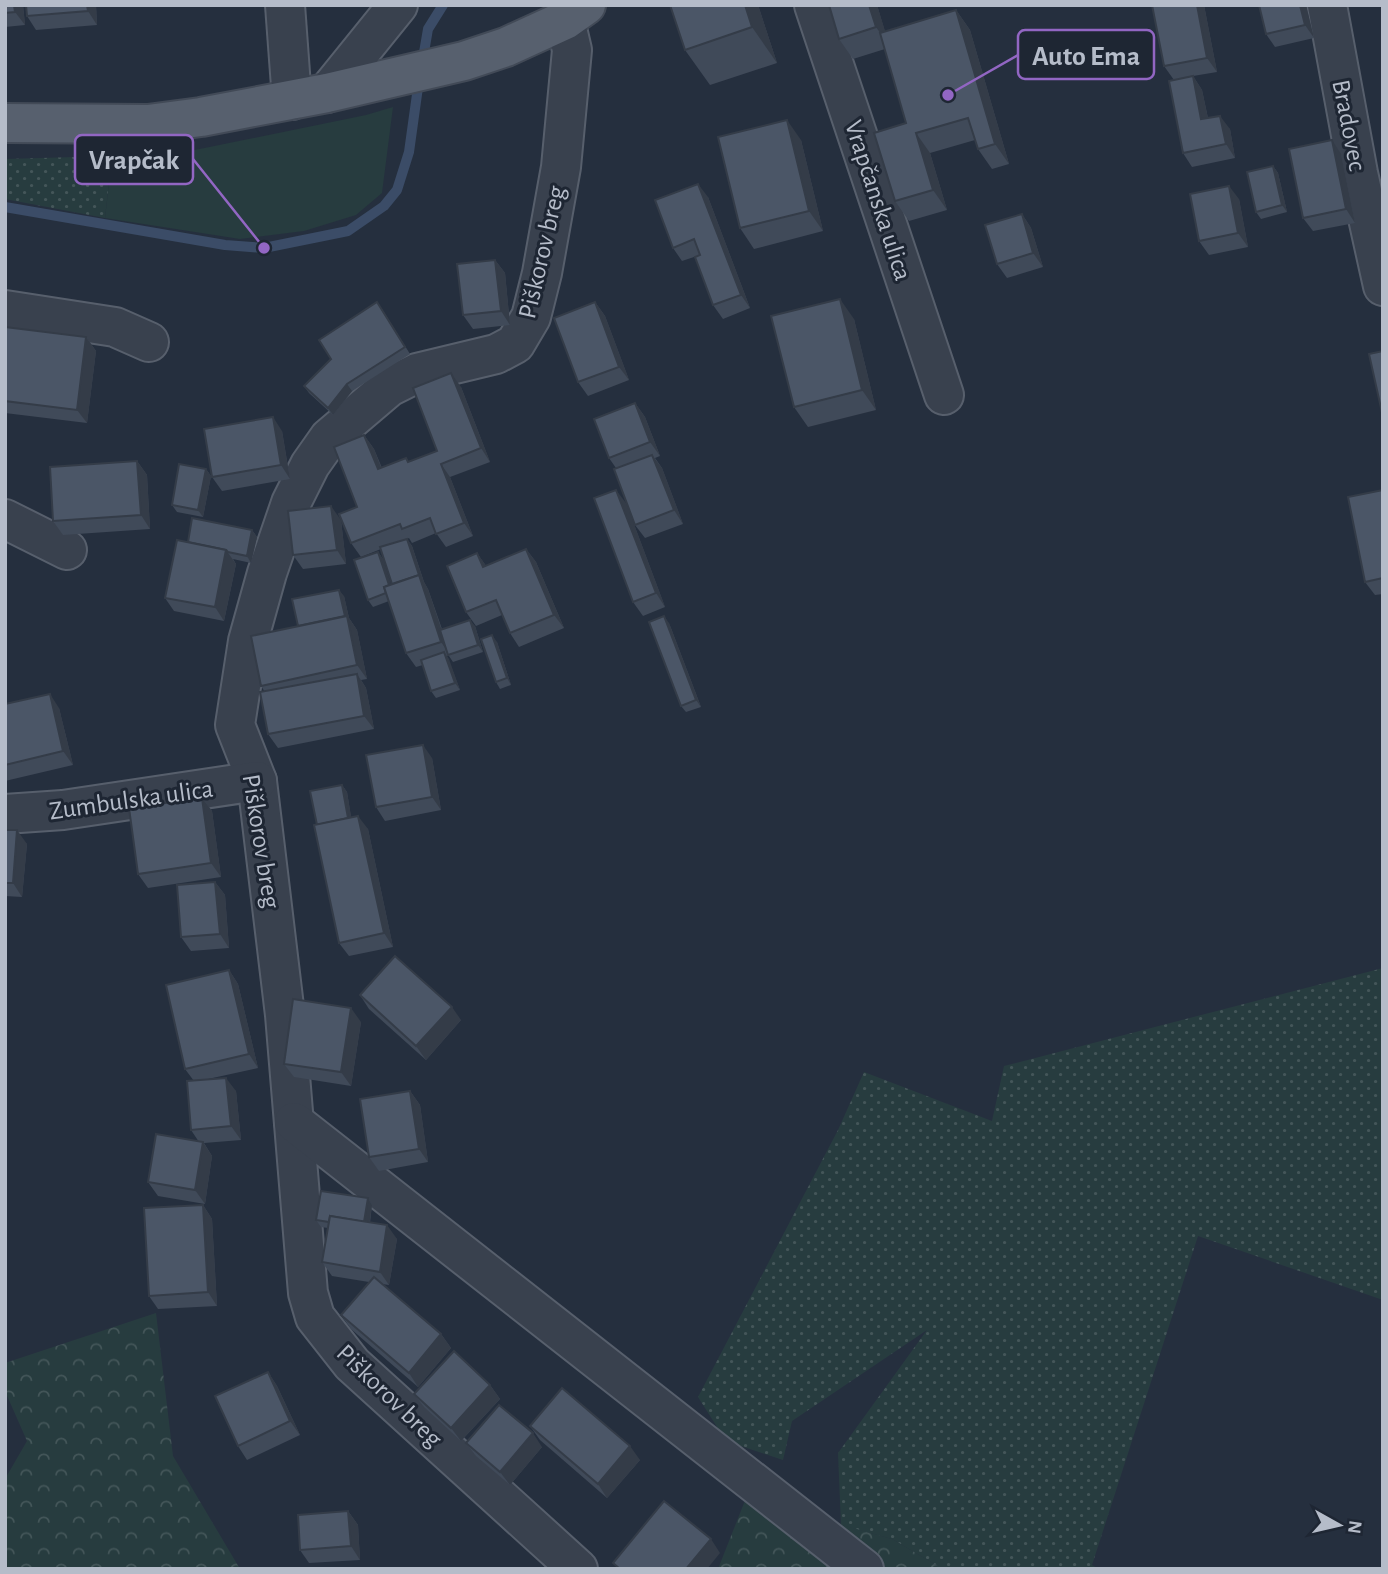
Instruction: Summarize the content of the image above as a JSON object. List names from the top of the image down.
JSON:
{
  "streets": {
    "street": [
      "Bradovec",
      "Vrapčanska ulica",
      "Piškorov breg",
      "Zumbulska ulica"
    ]
  },
  "crossings": [
    ["Piškorov breg", "Zumbulska ulica"]
  ],
  "places": ["Auto Ema", "Vrapčak"],
  "north": "right"
}
